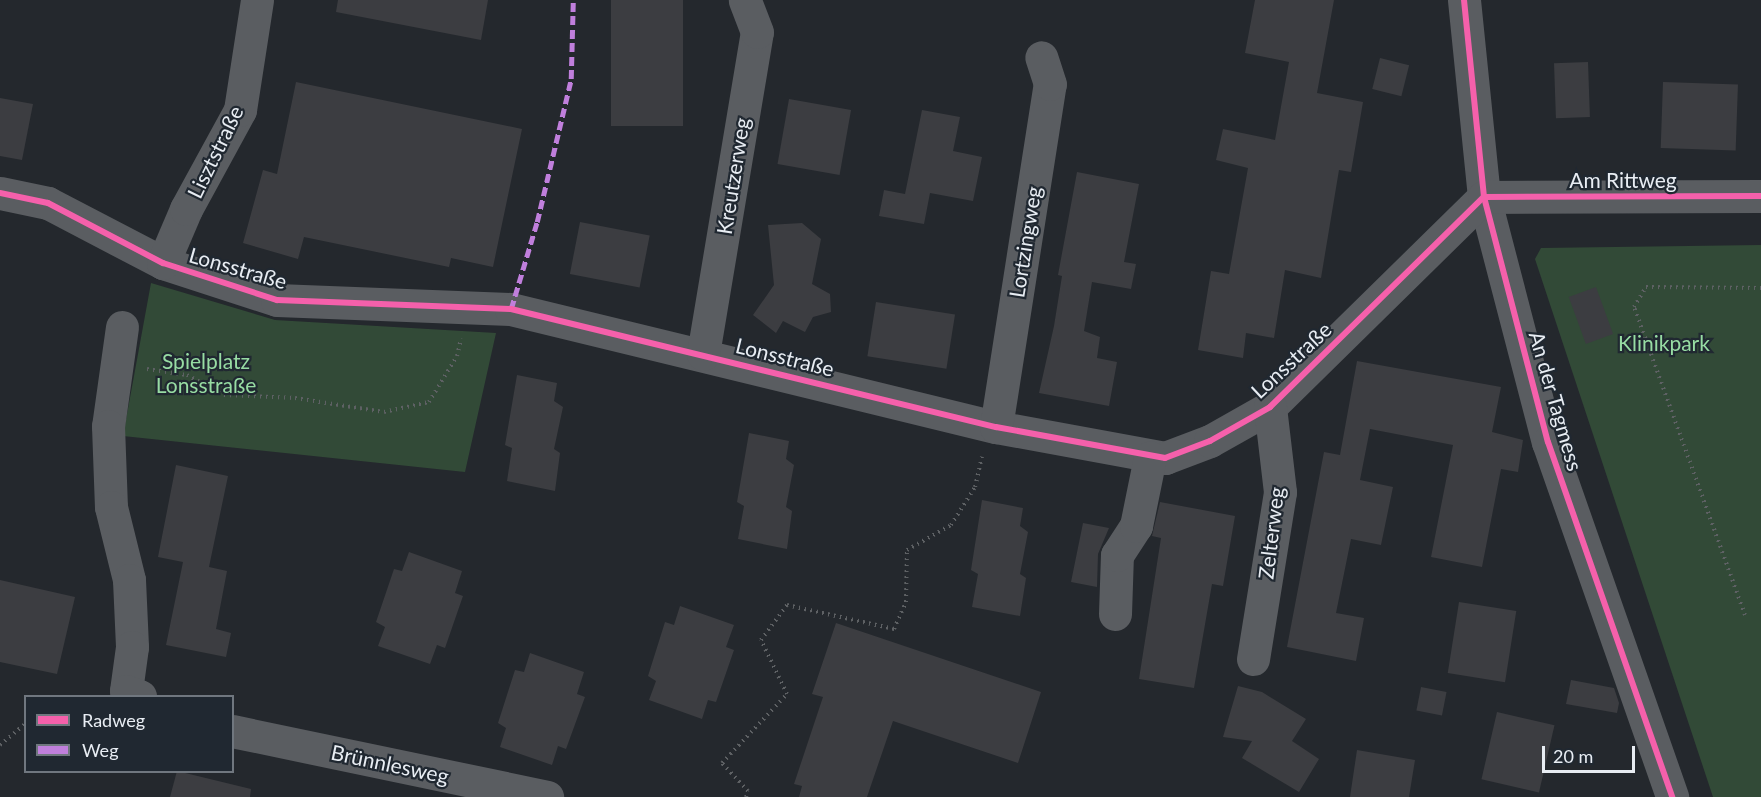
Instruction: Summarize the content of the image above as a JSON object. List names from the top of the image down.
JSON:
{
  "streets": {
    "street": [
      "Lisztstraße",
      "Kreutzerweg",
      "Am Rittweg",
      "Lortzingweg",
      "Lonsstraße",
      "An der Tagmess",
      "Zelterweg",
      "Brünnlesweg"
    ]
  },
  "crossings": [
    ["Lisztstraße", "Lonsstraße"],
    ["Kreutzerweg", "Lonsstraße"],
    ["Am Rittweg", "Lonsstraße"],
    ["Am Rittweg", "An der Tagmess"],
    ["Lortzingweg", "Lonsstraße"],
    ["Lonsstraße", "An der Tagmess"],
    ["Lonsstraße", "Zelterweg"]
  ],
  "parks": ["Klinikpark", "Spielplatz Lonsstraße"],
  "legend": ["Radweg", "Weg"],
  "scale_bar": "20 m"
}
